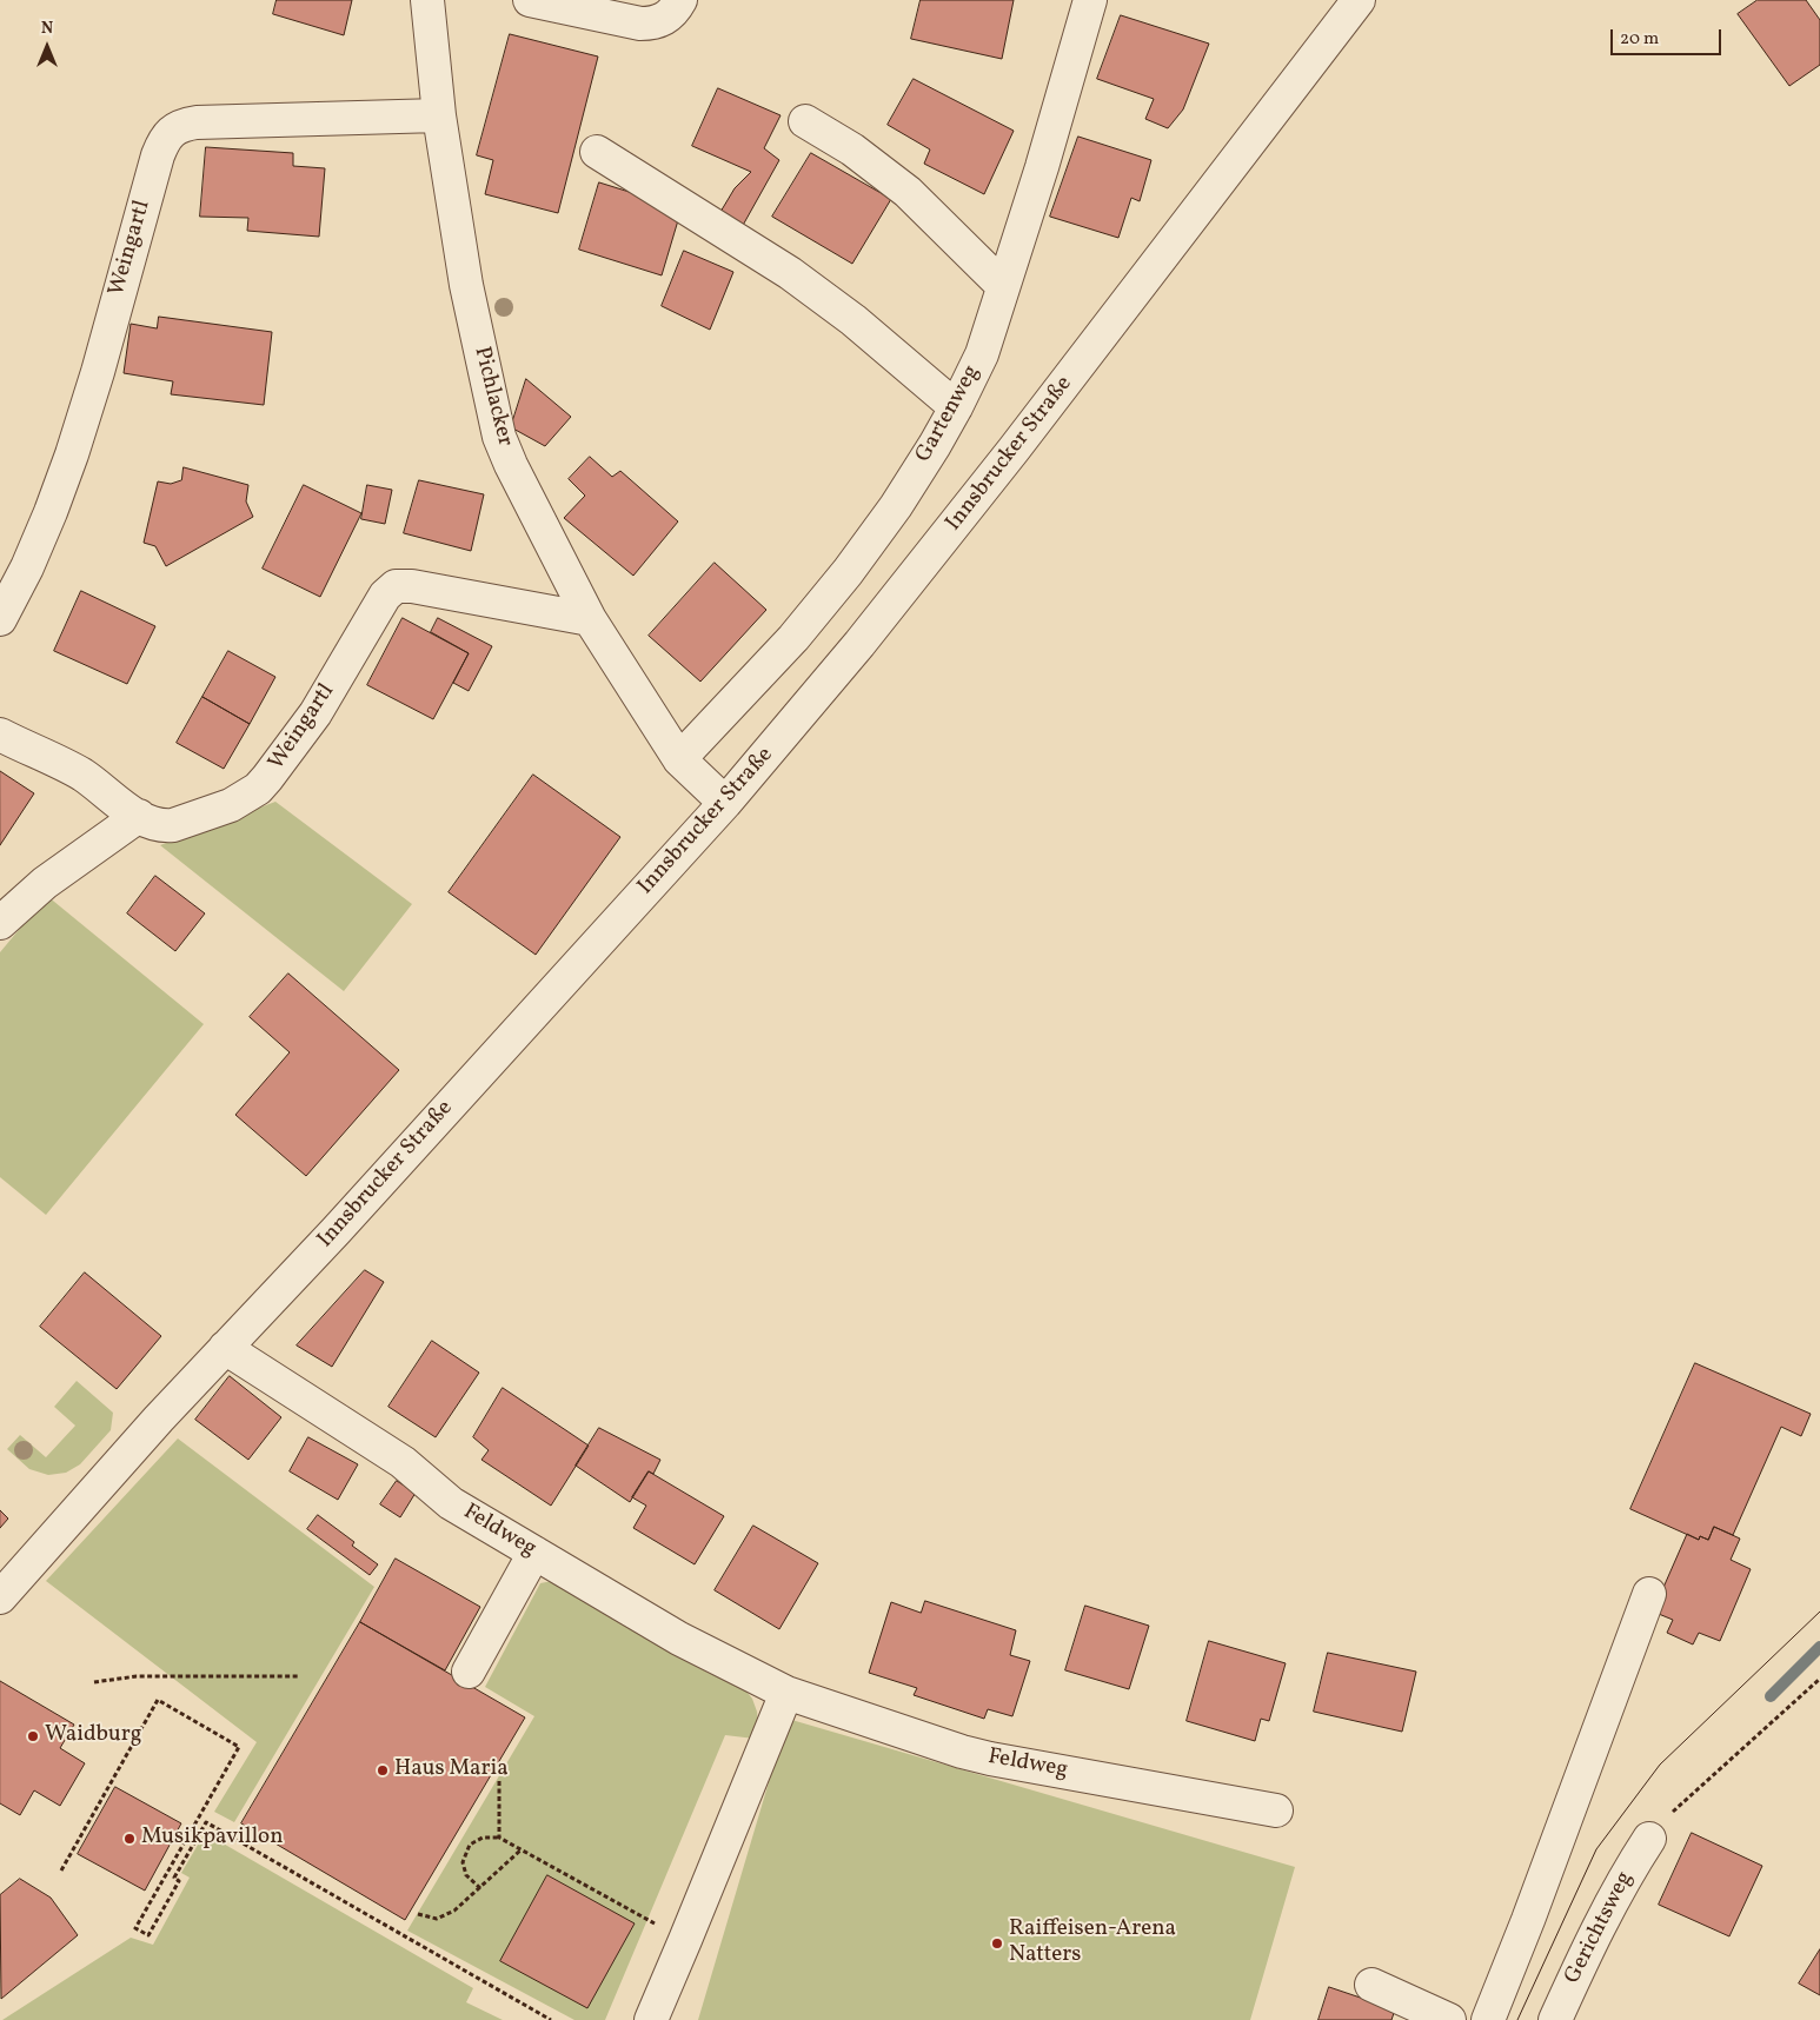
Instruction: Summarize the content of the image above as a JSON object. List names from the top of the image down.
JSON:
{
  "streets": {
    "street": [
      "Weingartl",
      "Pichlacker",
      "Gartenweg",
      "Innsbrucker Straße",
      "Feldweg",
      "Gerichtsweg"
    ]
  },
  "crossings": [
    ["Weingartl", "Pichlacker"],
    ["Pichlacker", "Gartenweg"],
    ["Pichlacker", "Innsbrucker Straße"],
    ["Innsbrucker Straße", "Feldweg"]
  ],
  "places": [
    "Waidburg",
    "Haus Maria",
    "Musikpavillon",
    "Raiffeisen-Arena Natters"
  ],
  "scale_bar": "20 m",
  "north": "top"
}
